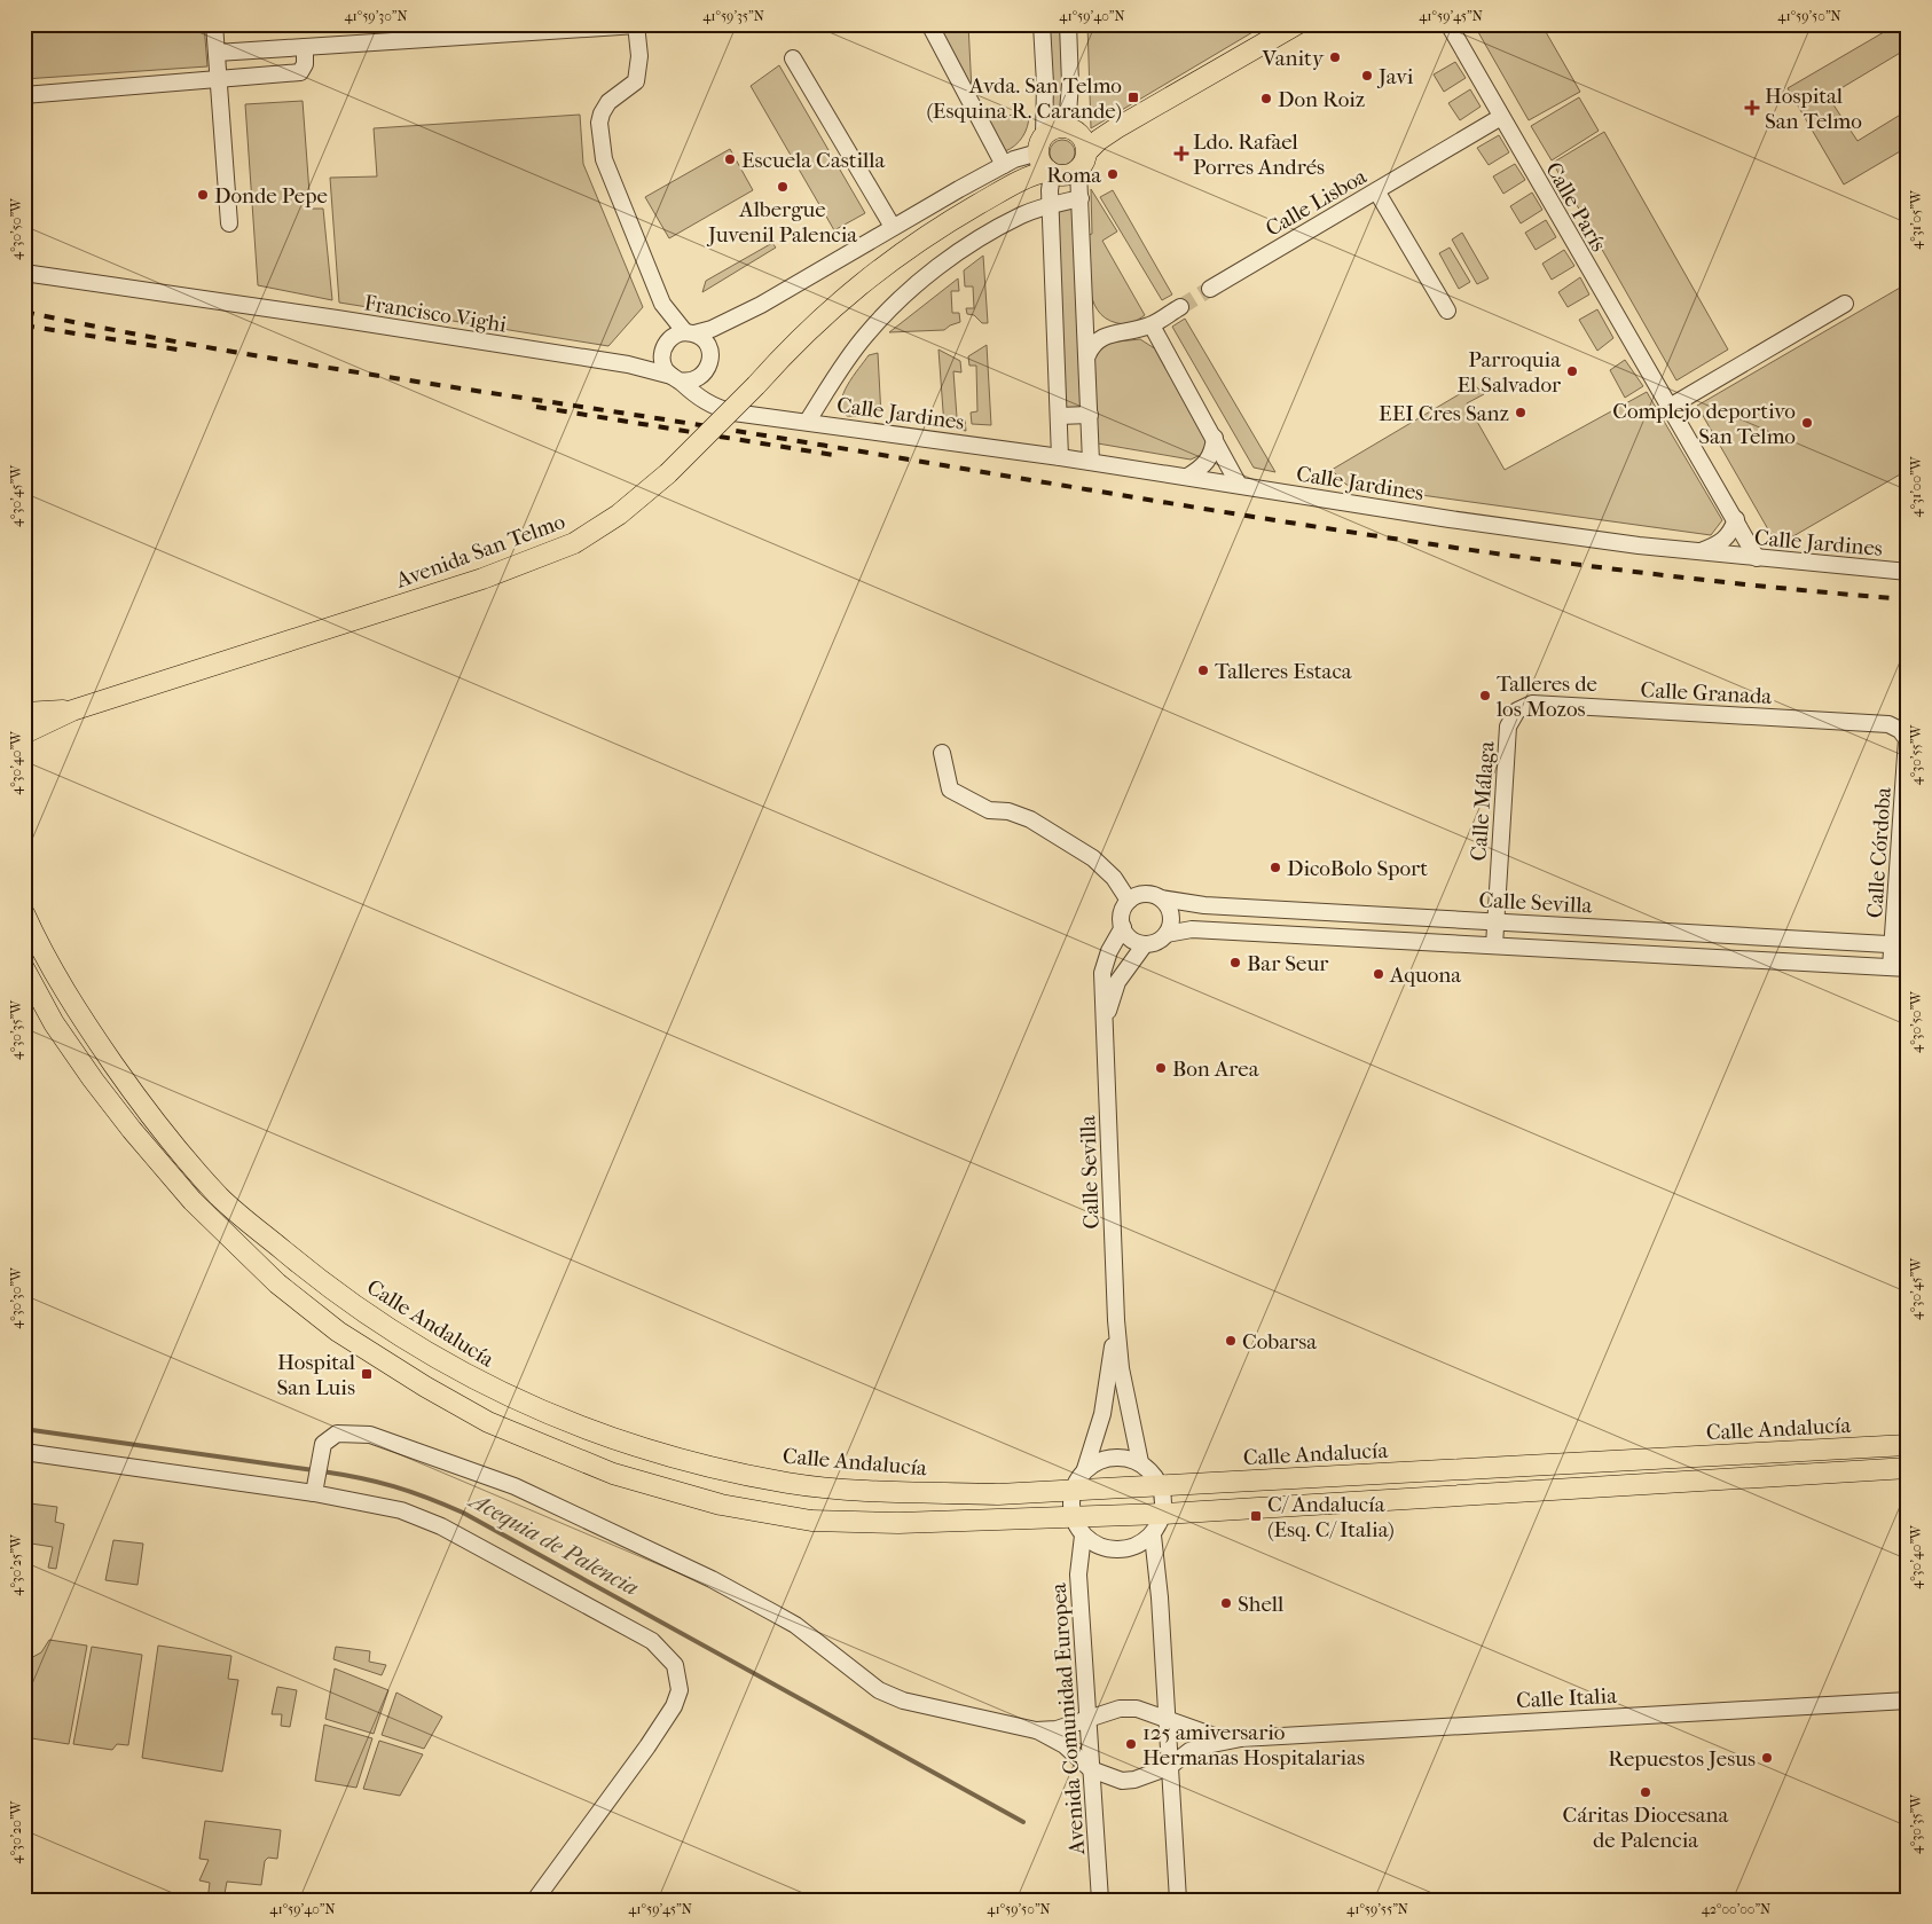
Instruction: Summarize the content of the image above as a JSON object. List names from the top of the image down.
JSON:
{
  "streets": {
    "main road": ["Avenida San Telmo", "Calle Andalucía"],
    "street": [
      "Calle Lisboa",
      "Calle París",
      "Francisco Vighi",
      "Calle Jardines",
      "Calle Granada",
      "Calle Málaga",
      "Calle Córdoba",
      "Calle Sevilla",
      "Calle Italia",
      "Avenida Comunidad Europea"
    ]
  },
  "crossings": [
    ["Calle Lisboa", "Calle París"],
    ["Calle París", "Calle Jardines"],
    ["Calle Granada", "Calle Málaga"],
    ["Calle Granada", "Calle Córdoba"],
    ["Calle Málaga", "Calle Sevilla"],
    ["Calle Córdoba", "Calle Sevilla"],
    ["Calle Sevilla", "Calle Andalucía"],
    ["Calle Italia", "Avenida Comunidad Europea"]
  ],
  "water": ["Acequia de Palencia"],
  "places": {
    "other": [
      "Vanity",
      "Javi",
      "Don Roiz",
      "Escuela Castilla",
      "Roma",
      "Albergue Juvenil Palencia",
      "Donde Pepe",
      "Parroquia El Salvador",
      "EEI Cres Sanz",
      "Complejo deportivo San Telmo",
      "Talleres Estaca",
      "Talleres de los Mozos",
      "DicoBolo Sport",
      "Bar Seur",
      "Aquona",
      "Bon Area",
      "Cobarsa",
      "Shell",
      "125 amiversario Hermanas Hospitalarias",
      "Repuestos Jesus",
      "Cáritas Diocesana de Palencia"
    ],
    "transit": ["Avda. San Telmo (Esquina R. Carande)", "Hospital San Luis", "C/ Andalucía (Esq. C/ Italia)"],
    "health": ["Hospital San Telmo", "Ldo. Rafael Porres Andrés"]
  },
  "coordinates": [
    "41°59'30\"N",
    "41°59'35\"N",
    "41°59'40\"N",
    "41°59'45\"N",
    "41°59'50\"N",
    "4°31'05\"W",
    "4°30'50\"W",
    "4°31'00\"W",
    "4°30'45\"W",
    "4°30'55\"W",
    "4°30'40\"W",
    "4°30'35\"W",
    "4°30'30\"W",
    "4°30'25\"W",
    "4°30'20\"W",
    "41°59'55\"N",
    "42°00'00\"N"
  ]
}
